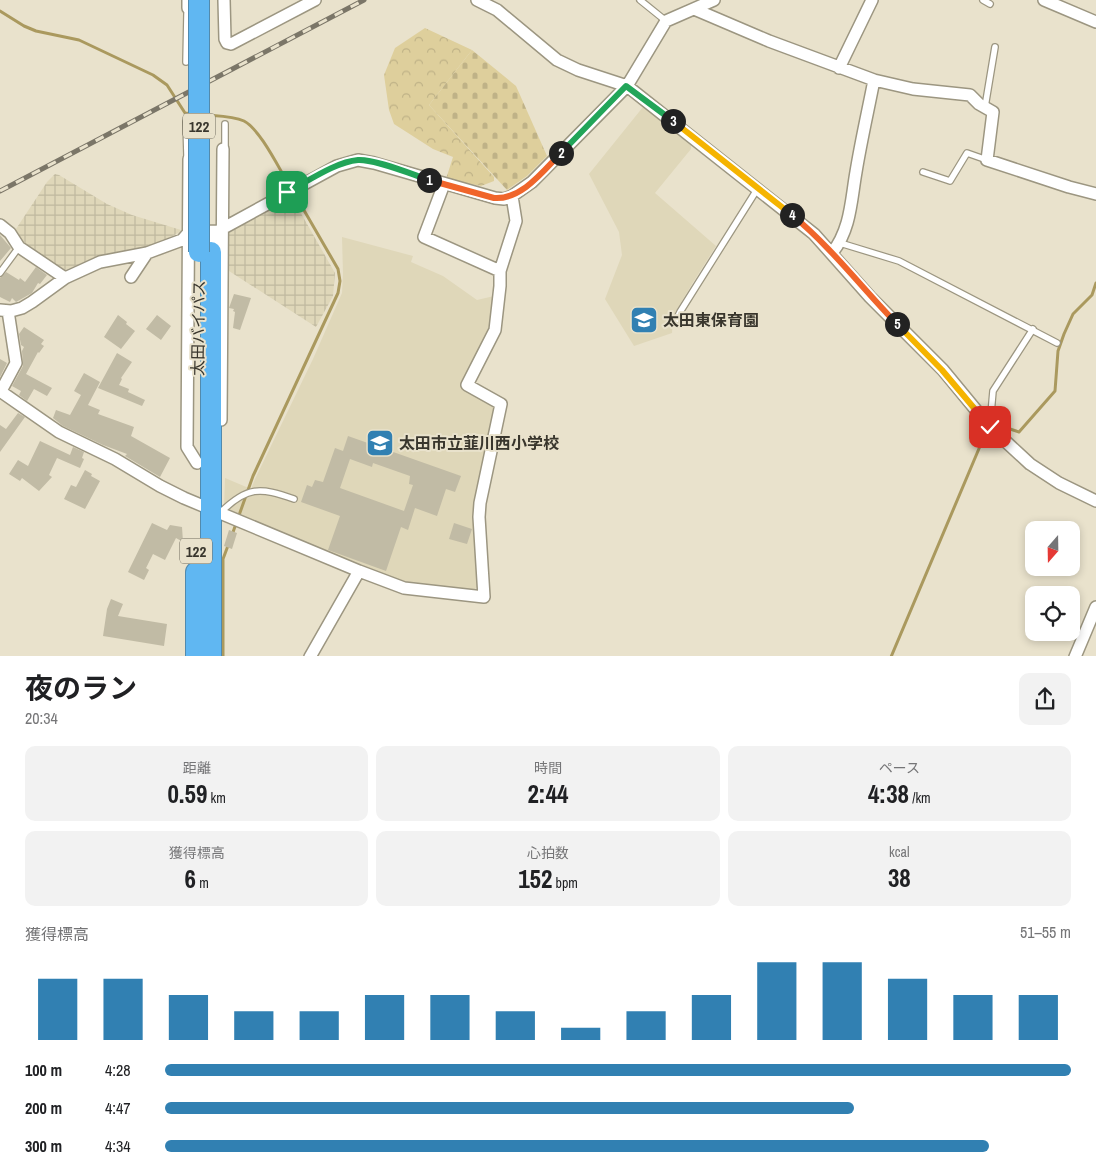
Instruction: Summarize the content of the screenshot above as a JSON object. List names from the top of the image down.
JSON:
{
  "streets": {
    "highway": ["122", "太田バイパス"]
  },
  "places": {
    "school or university": ["太田東保育園", "太田市立韮川西小学校"]
  },
  "north": "bottom",
  "page": {
    "pins": [
      "3",
      "2",
      "1",
      "4",
      "5"
    ],
    "heading": ["夜のラン", "20:34"],
    "stats": [
      ["距離", "0.59 km"],
      ["時間", "2:44"],
      ["ペース", "4:38 /km"],
      ["獲得標高", "6 m"],
      ["心拍数", "152 bpm"],
      ["kcal", "38"]
    ],
    "chart": ["獲得標高", "51–55 m"],
    "list": [
      {
        "name": "100 m",
        "note": "4:28"
      },
      {
        "name": "200 m",
        "note": "4:47"
      },
      {
        "name": "300 m",
        "note": "4:34"
      }
    ]
  }
}
